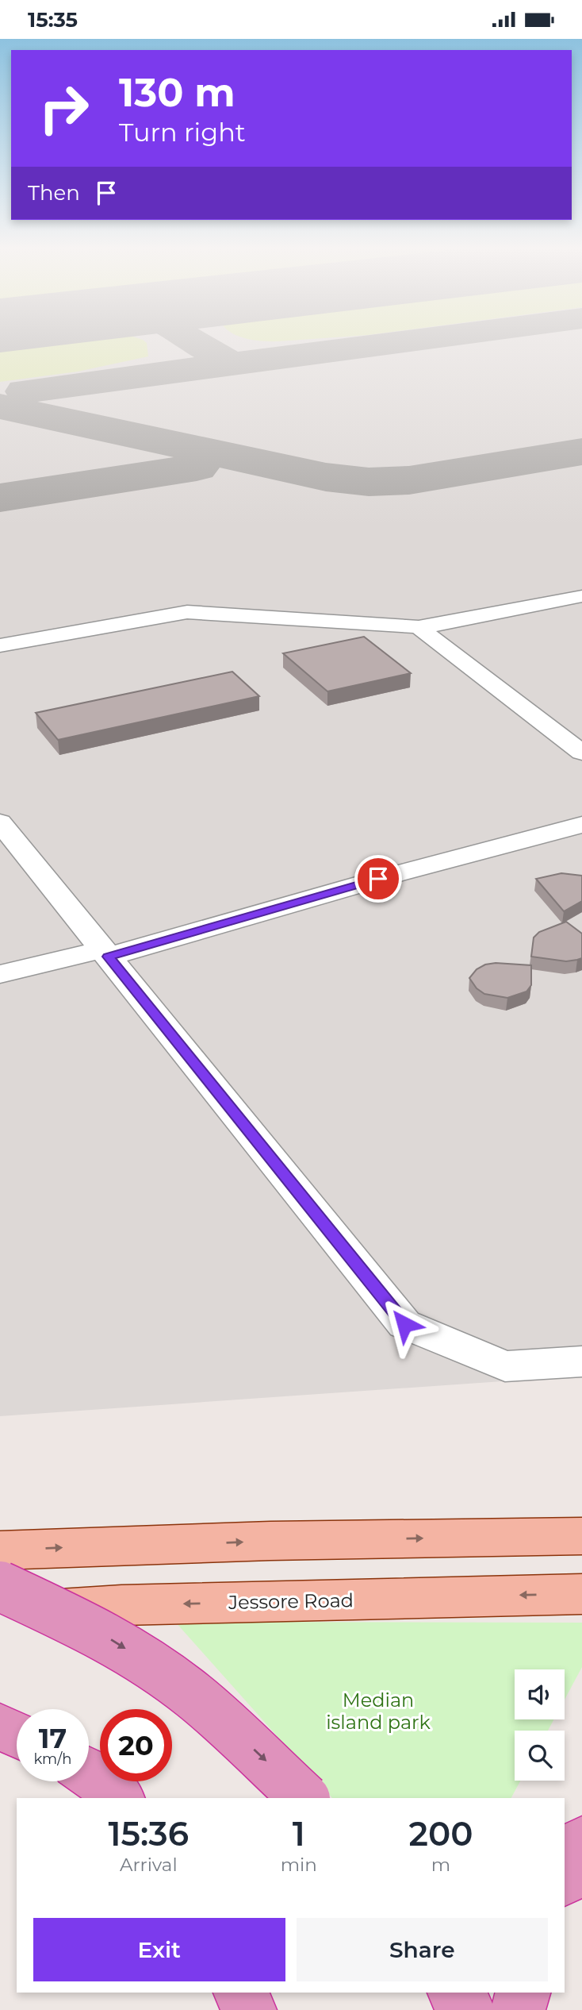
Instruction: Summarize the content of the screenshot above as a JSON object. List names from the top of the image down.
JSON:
{
  "streets": {
    "main road": ["Jessore Road"]
  },
  "parks": ["Median island park"],
  "page": {
    "status": "15:35",
    "turn": ["130 m", "Turn right"],
    "then": "Then",
    "speed": "17 km/h",
    "limit": "20",
    "eta": [
      "15:36",
      "Arrival",
      "1",
      "min",
      "200",
      "m"
    ],
    "buttons": ["Exit", "Share"]
  }
}
